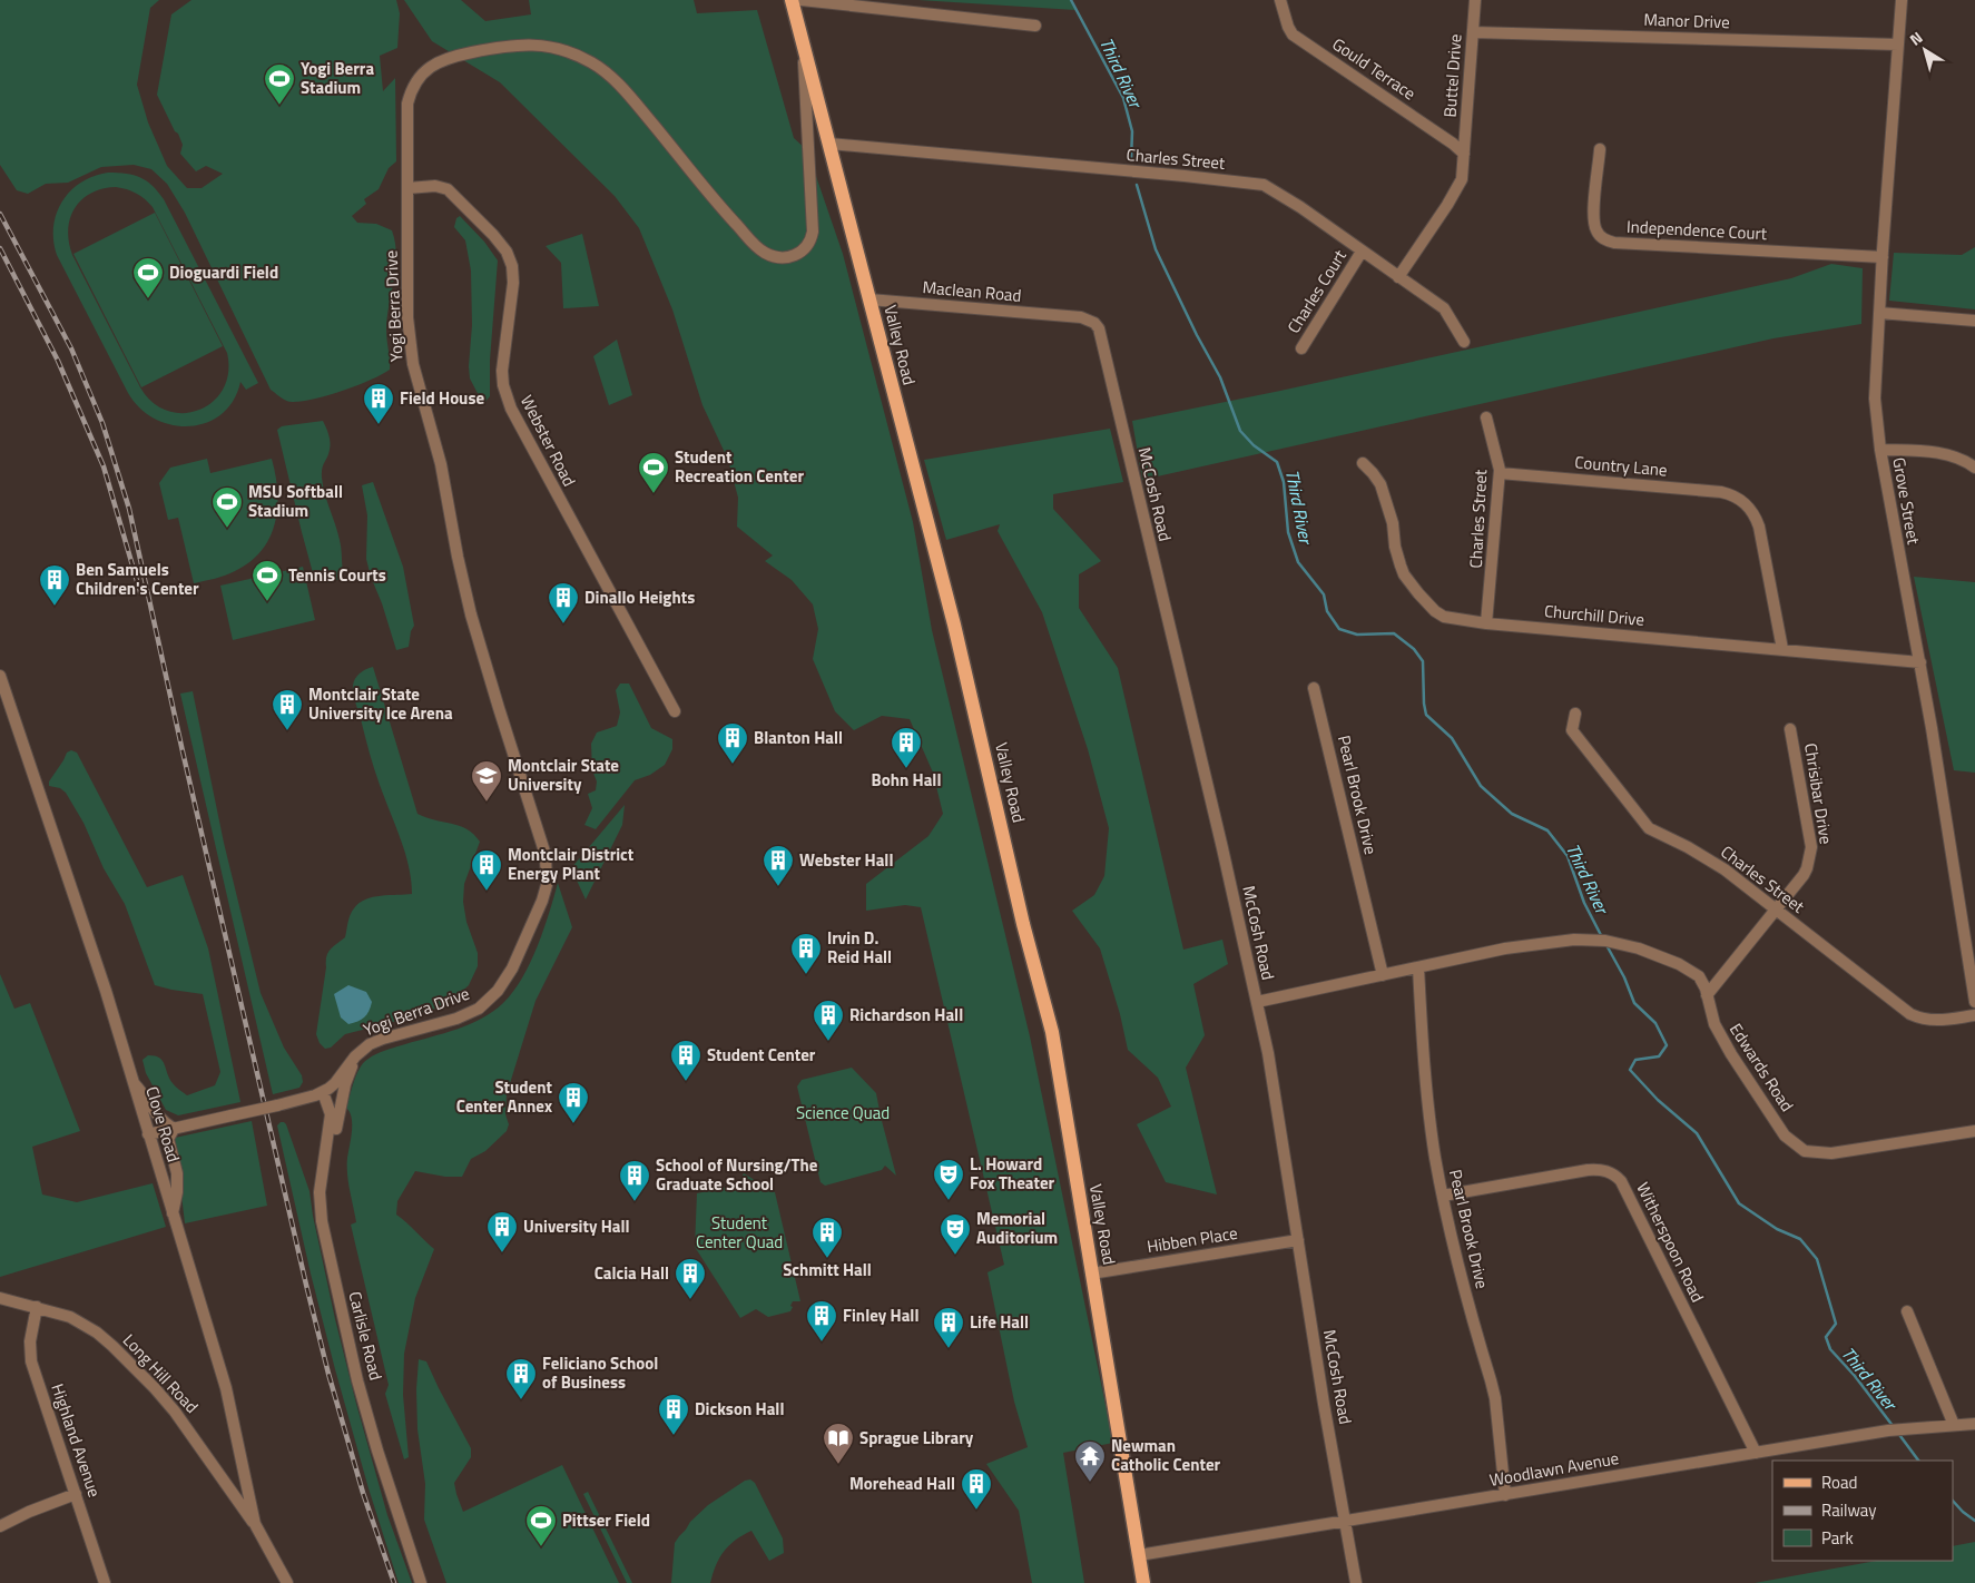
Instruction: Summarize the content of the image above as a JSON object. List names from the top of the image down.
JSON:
{
  "streets": {
    "main road": ["Valley Road"],
    "street": [
      "Manor Drive",
      "Gould Terrace",
      "Buttel Drive",
      "Charles Street",
      "Independence Court",
      "Maclean Road",
      "Charles Court",
      "Yogi Berra Drive",
      "Webster Road",
      "Country Lane",
      "McCosh Road",
      "Grove Street",
      "Churchill Drive",
      "Chrisibar Drive",
      "Pearl Brook Drive",
      "Edwards Road",
      "Clove Road",
      "Hibben Place",
      "Witherspoon Road",
      "Carlisle Road",
      "Long Hill Road",
      "Highland Avenue",
      "Woodlawn Avenue"
    ]
  },
  "crossings": [
    ["Manor Drive", "Buttel Drive"],
    ["Manor Drive", "Grove Street"],
    ["Gould Terrace", "Buttel Drive"],
    ["Charles Street", "Charles Court"],
    ["Charles Street", "Valley Road"],
    ["Charles Street", "Country Lane"],
    ["Charles Street", "Churchill Drive"],
    ["Charles Street", "Chrisibar Drive"],
    ["Independence Court", "Grove Street"],
    ["Maclean Road", "Valley Road"],
    ["Maclean Road", "McCosh Road"],
    ["Yogi Berra Drive", "Valley Road"],
    ["Yogi Berra Drive", "Webster Road"],
    ["Yogi Berra Drive", "Carlisle Road"],
    ["Valley Road", "Hibben Place"],
    ["Valley Road", "Woodlawn Avenue"],
    ["Country Lane", "Churchill Drive"],
    ["McCosh Road", "Edwards Road"],
    ["McCosh Road", "Hibben Place"],
    ["McCosh Road", "Woodlawn Avenue"],
    ["Grove Street", "Churchill Drive"],
    ["Chrisibar Drive", "Edwards Road"],
    ["Pearl Brook Drive", "Edwards Road"],
    ["Pearl Brook Drive", "Witherspoon Road"],
    ["Pearl Brook Drive", "Woodlawn Avenue"],
    ["Clove Road", "Long Hill Road"],
    ["Witherspoon Road", "Woodlawn Avenue"],
    ["Long Hill Road", "Highland Avenue"]
  ],
  "water": ["Third River"],
  "parks": ["Science Quad", "Student Center Quad"],
  "places": {
    "sports": [
      "Yogi Berra Stadium",
      "Dioguardi Field",
      "Student Recreation Center",
      "MSU Softball Stadium",
      "Tennis Courts",
      "Pittser Field"
    ],
    "building": [
      "Field House",
      "Ben Samuels Children's Center",
      "Dinallo Heights",
      "Montclair State University Ice Arena",
      "Blanton Hall",
      "Bohn Hall",
      "Webster Hall",
      "Montclair District Energy Plant",
      "Irvin D. Reid Hall",
      "Richardson Hall",
      "Student Center",
      "Student Center Annex",
      "School of Nursing/The Graduate School",
      "University Hall",
      "Schmitt Hall",
      "Calcia Hall",
      "Finley Hall",
      "Life Hall",
      "Feliciano School of Business",
      "Dickson Hall",
      "Morehead Hall"
    ],
    "school or university": ["Montclair State University"],
    "theatre": ["L. Howard Fox Theater", "Memorial Auditorium"],
    "library": ["Sprague Library"],
    "temple": ["Newman Catholic Center"]
  },
  "legend": ["Road", "Railway", "Park"],
  "north": "top left"
}
